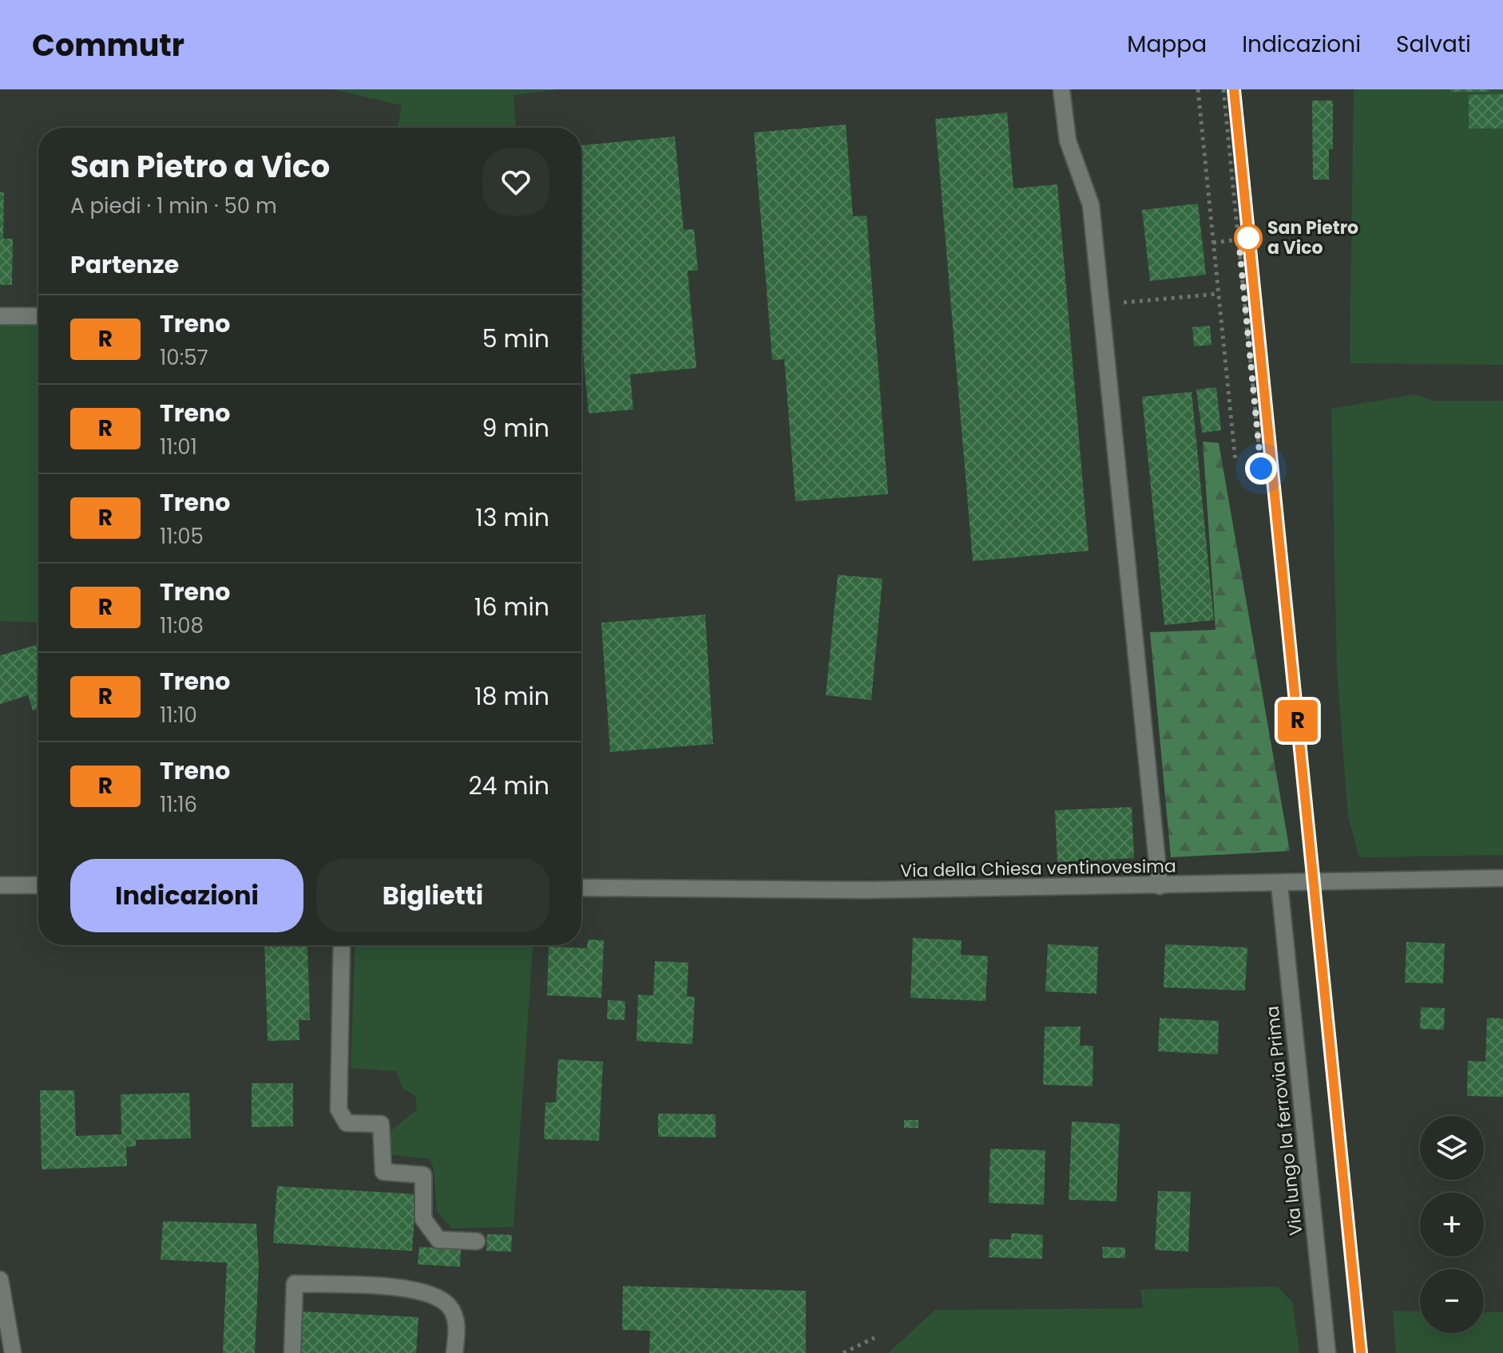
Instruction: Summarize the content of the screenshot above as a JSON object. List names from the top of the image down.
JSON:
{
  "streets": {
    "street": ["Via della Chiesa ventinovesima", "Via lungo la ferrovia Prima"]
  },
  "crossings": [
    ["Via della Chiesa ventinovesima", "Via lungo la ferrovia Prima"]
  ],
  "places": ["San Pietro a Vico"],
  "page": {
    "header": "Commutr",
    "nav": ["Mappa", "Indicazioni", "Salvati"],
    "on_map": "R",
    "heading": [
      ["San Pietro a Vico", "A piedi · 1 min · 50 m"],
      "Partenze"
    ],
    "list": [
      {
        "mark": "R",
        "name": "Treno",
        "note": "10:57",
        "value": "5 min"
      },
      {
        "mark": "R",
        "name": "Treno",
        "note": "11:01",
        "value": "9 min"
      },
      {
        "mark": "R",
        "name": "Treno",
        "note": "11:05",
        "value": "13 min"
      },
      {
        "mark": "R",
        "name": "Treno",
        "note": "11:08",
        "value": "16 min"
      },
      {
        "mark": "R",
        "name": "Treno",
        "note": "11:10",
        "value": "18 min"
      },
      {
        "mark": "R",
        "name": "Treno",
        "note": "11:16",
        "value": "24 min"
      }
    ],
    "buttons": ["Indicazioni", "Biglietti"],
    "map_buttons": ["+", "−"]
  }
}
